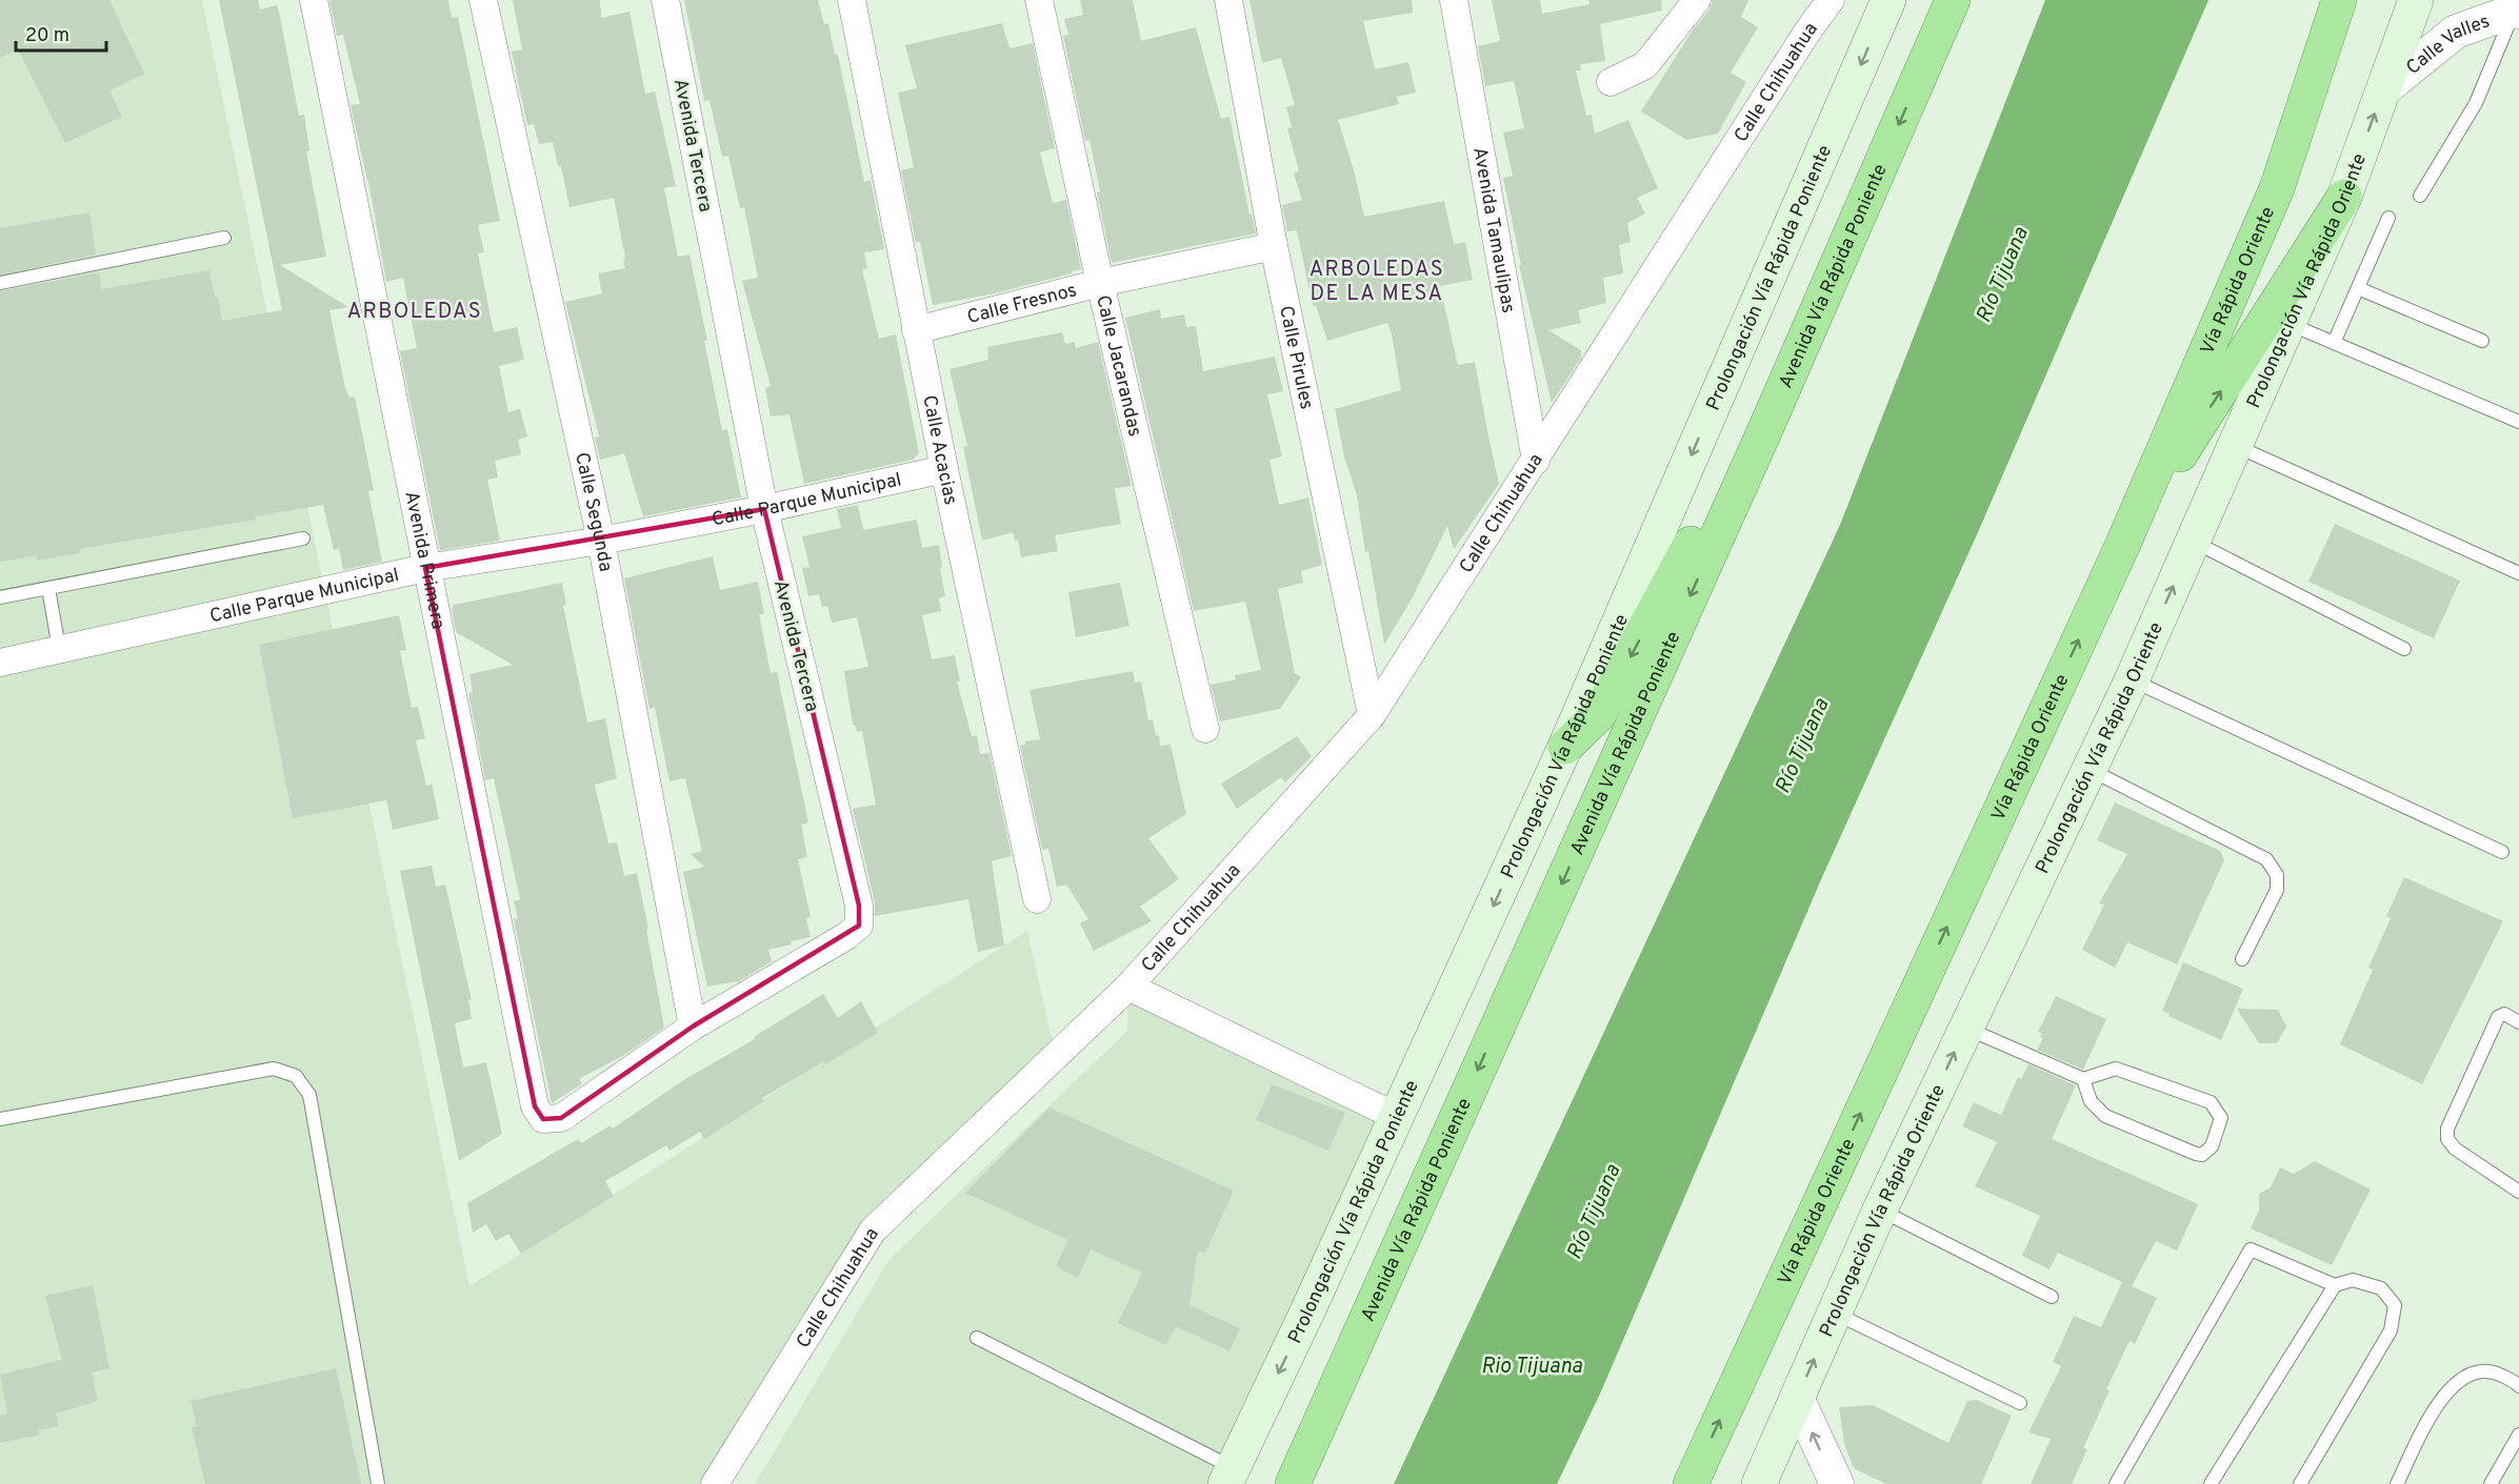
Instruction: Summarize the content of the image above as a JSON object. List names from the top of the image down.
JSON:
{
  "streets": {
    "highway": ["Avenida Vía Rápida Poniente", "Vía Rápida Oriente"],
    "main road": ["Prolongación Vía Rápida Poniente", "Prolongación Vía Rápida Oriente"],
    "street": [
      "Calle Valles",
      "Calle Chihuahua",
      "Avenida Tercera",
      "Avenida Tamaulipas",
      "Calle Fresnos",
      "Calle Pirules",
      "Calle Jacarandas",
      "Calle Acacias",
      "Calle Parque Municipal",
      "Calle Segunda",
      "Avenida Primera"
    ]
  },
  "crossings": [
    ["Calle Valles", "Prolongación Vía Rápida Oriente"],
    ["Calle Chihuahua", "Avenida Tamaulipas"],
    ["Calle Chihuahua", "Prolongación Vía Rápida Poniente"],
    ["Calle Chihuahua", "Calle Pirules"],
    ["Avenida Tercera", "Calle Parque Municipal"],
    ["Avenida Tercera", "Calle Segunda"],
    ["Avenida Tercera", "Avenida Primera"],
    ["Calle Fresnos", "Calle Pirules"],
    ["Calle Fresnos", "Calle Jacarandas"],
    ["Calle Fresnos", "Calle Acacias"],
    ["Calle Acacias", "Calle Parque Municipal"],
    ["Calle Parque Municipal", "Calle Segunda"],
    ["Calle Parque Municipal", "Avenida Primera"]
  ],
  "one_way": ["Avenida Vía Rápida Poniente", "Prolongación Vía Rápida Poniente", "Vía Rápida Oriente"],
  "districts": ["ARBOLEDAS DE LA MESA", "ARBOLEDAS"],
  "water": ["Río Tijuana", "Rio Tijuana"],
  "scale_bar": "20 m"
}
